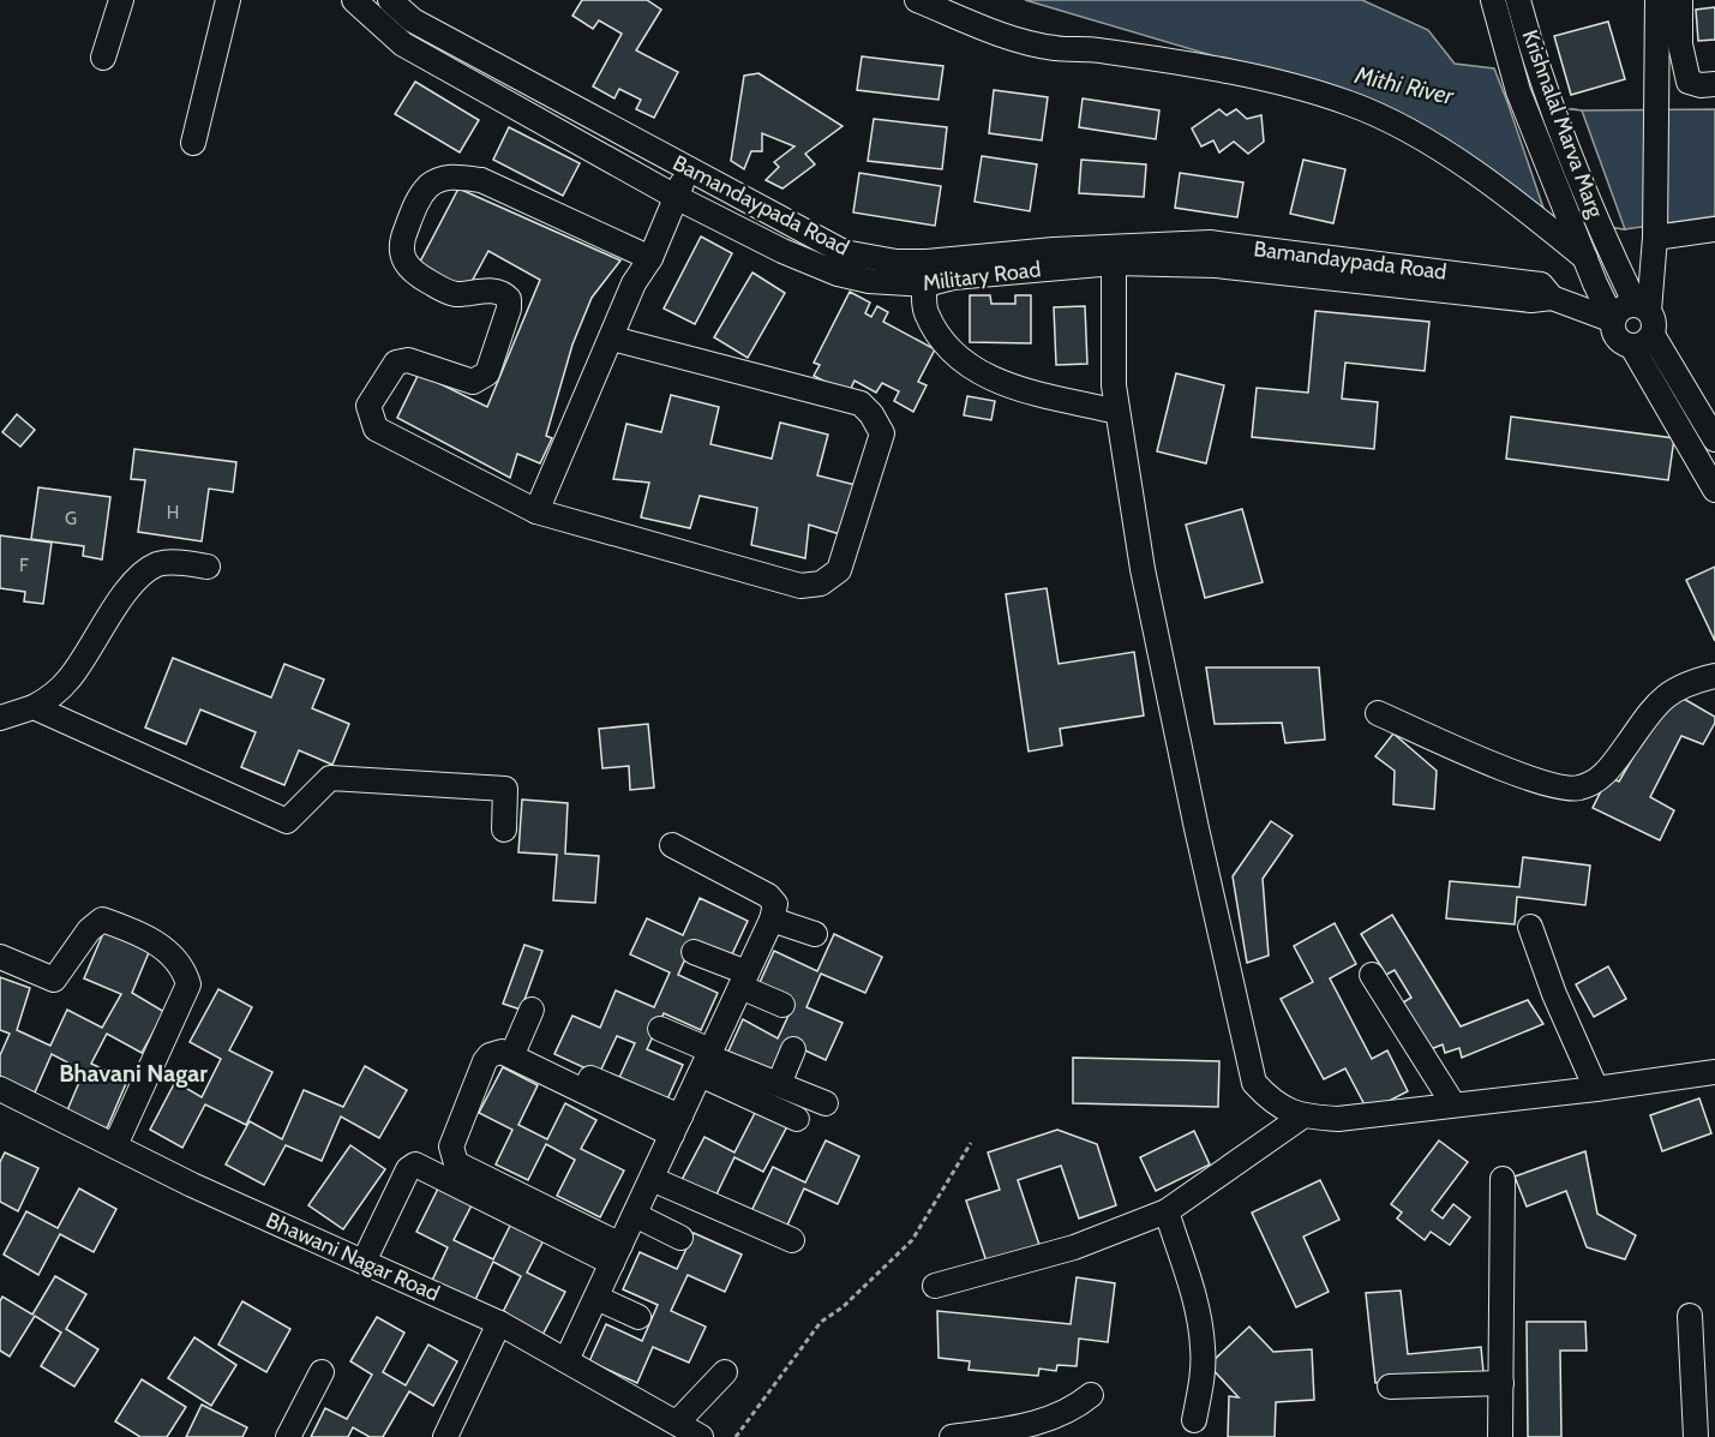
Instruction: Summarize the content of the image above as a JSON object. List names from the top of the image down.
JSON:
{
  "streets": {
    "street": [
      "Krishnalal Marva Marg",
      "Bamandaypada Road",
      "Military Road",
      "Bhawani Nagar Road"
    ]
  },
  "crossings": [
    ["Krishnalal Marva Marg", "Bamandaypada Road"],
    ["Bamandaypada Road", "Military Road"]
  ],
  "districts": ["Bhavani Nagar"],
  "water": ["Mithi River"],
  "house_numbers": ["H", "G", "F"]
}
